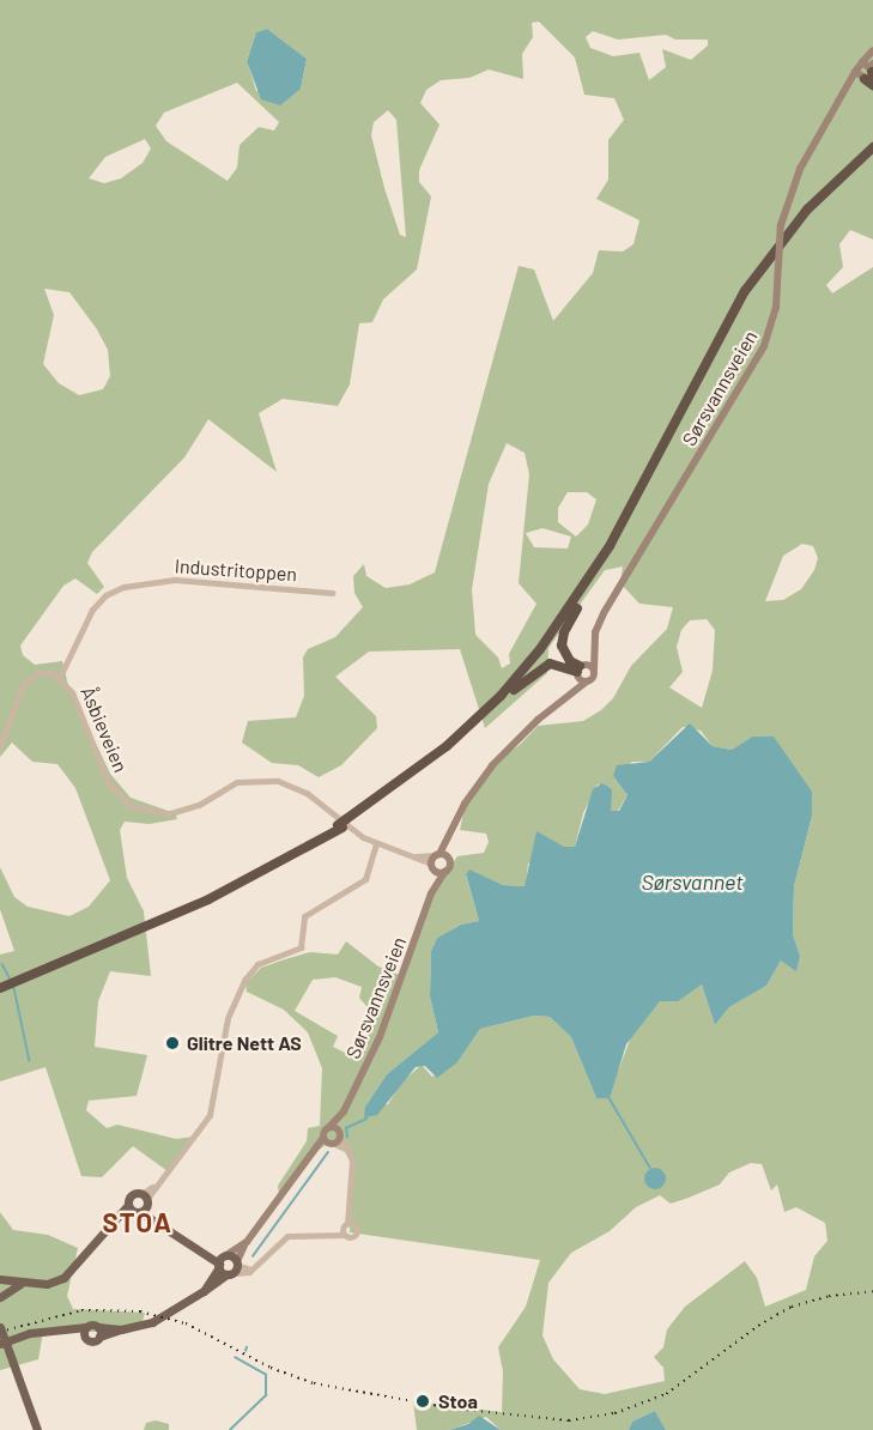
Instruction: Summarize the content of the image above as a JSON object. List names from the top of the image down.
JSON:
{
  "streets": {
    "main road": ["Sørsvannsveien"],
    "street": ["Industritoppen", "Åsbieveien"]
  },
  "crossings": [
    ["Sørsvannsveien", "Åsbieveien"],
    ["Industritoppen", "Åsbieveien"]
  ],
  "districts": ["STOA"],
  "water": ["Sørsvannet"],
  "places": ["Glitre Nett AS", "Stoa"]
}
